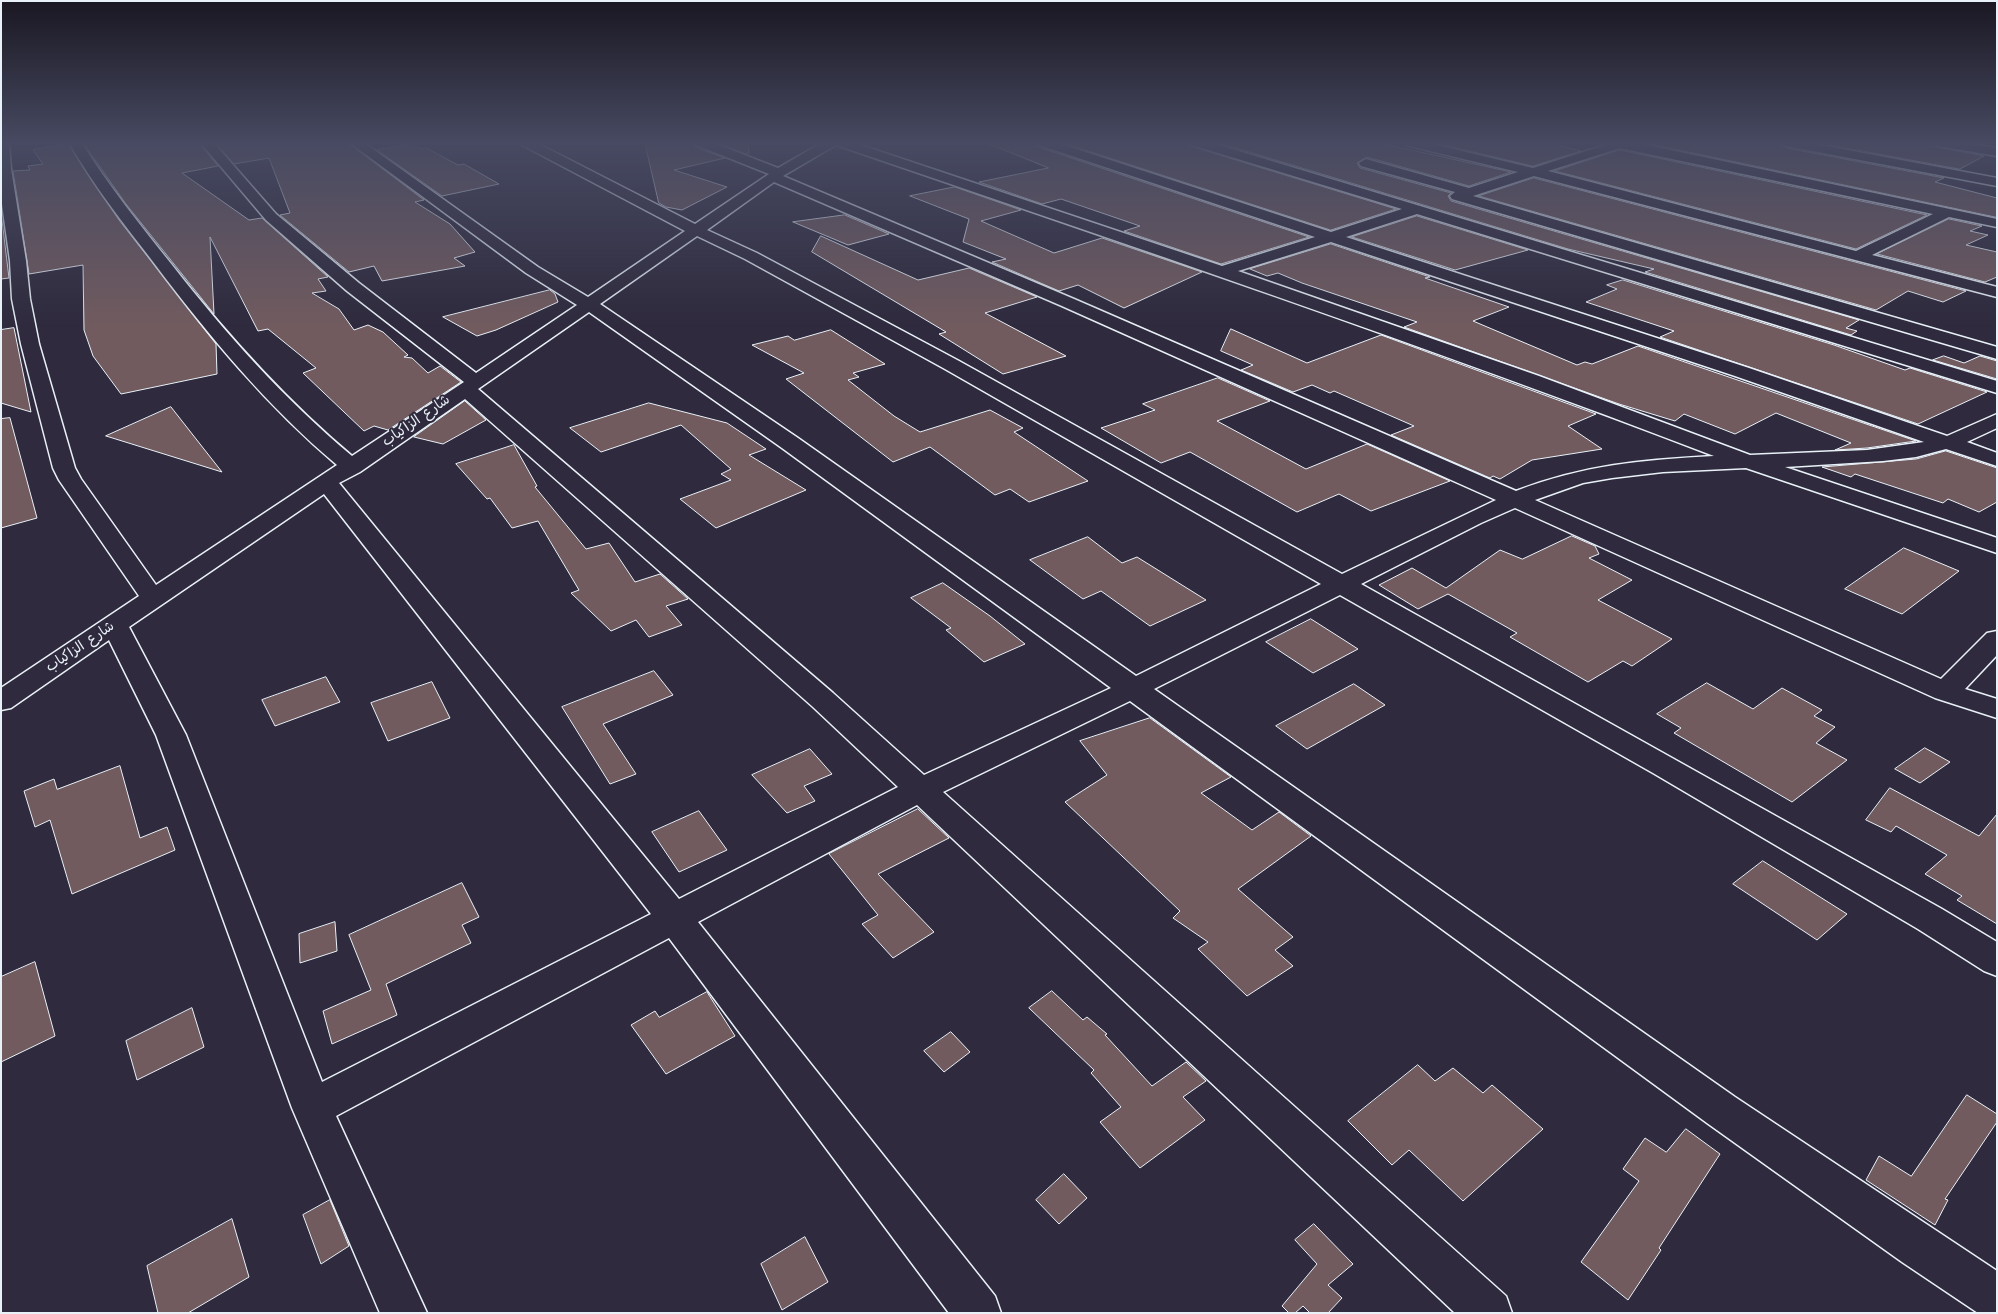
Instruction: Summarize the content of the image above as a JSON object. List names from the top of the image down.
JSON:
{
  "streets": {
    "street": ["شارع الزاكياب"]
  }
}
